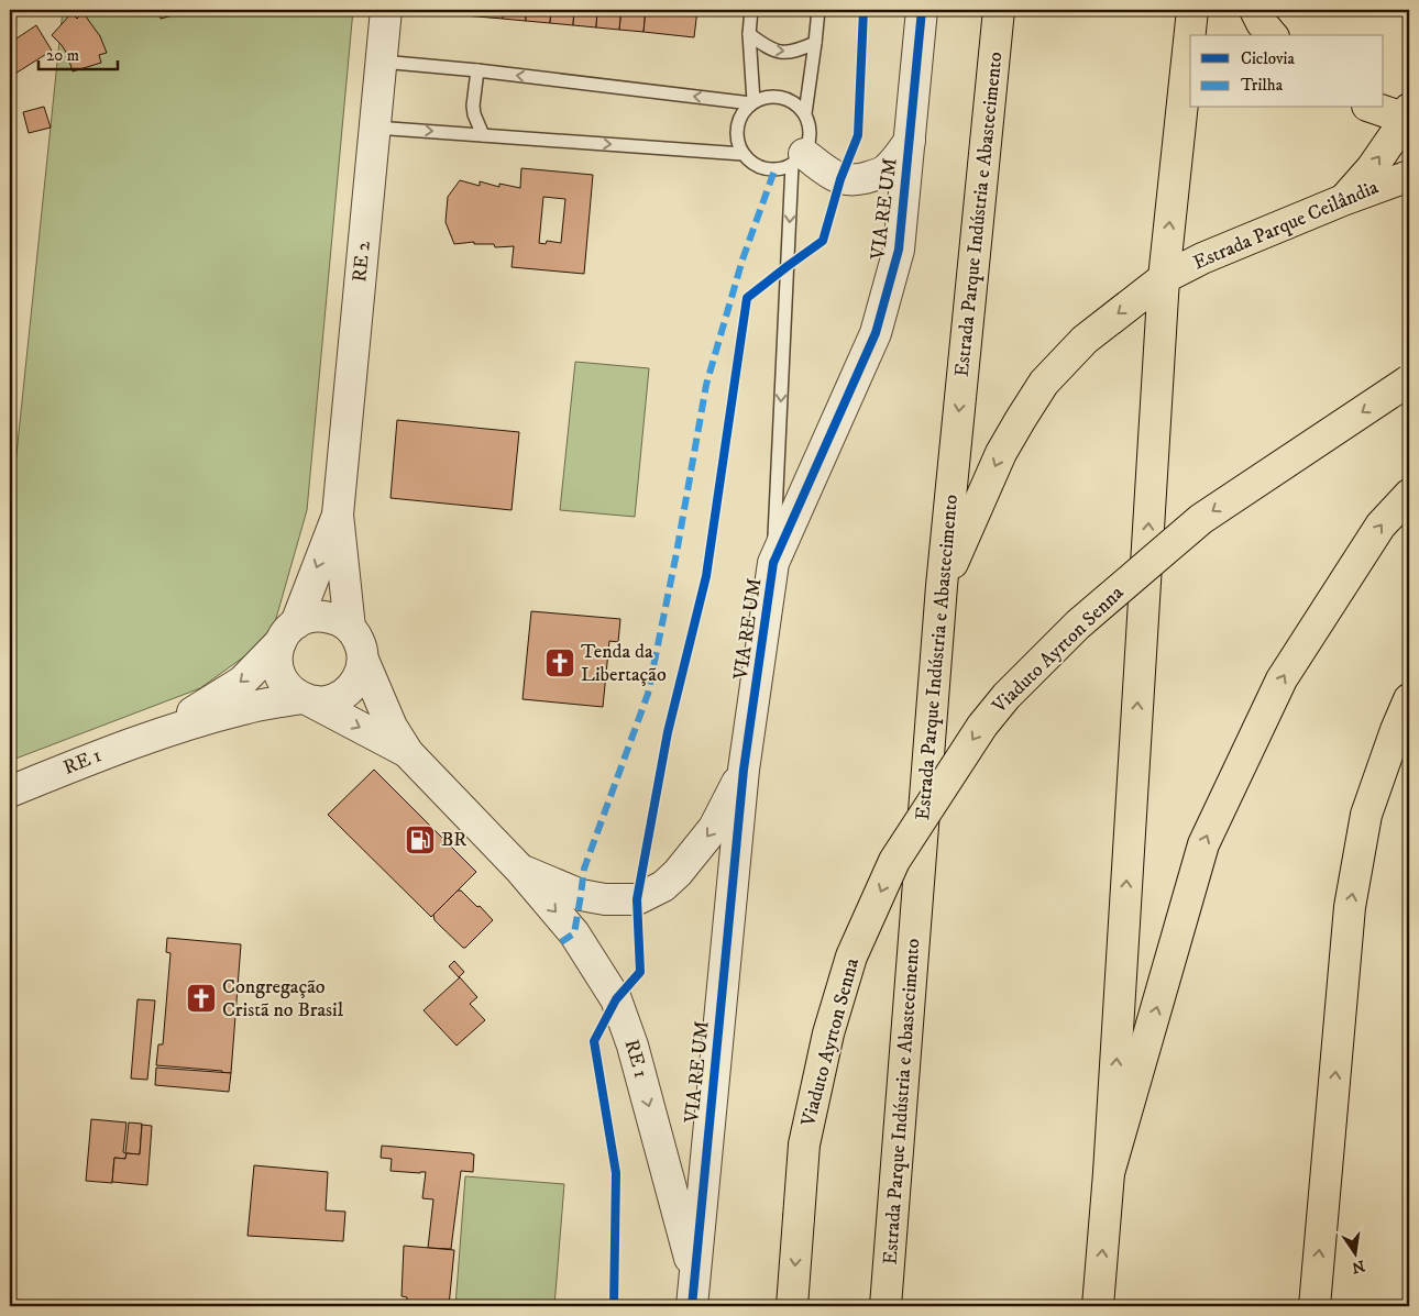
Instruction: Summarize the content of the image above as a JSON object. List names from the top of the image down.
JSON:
{
  "streets": {
    "highway": ["Estrada Parque Indústria e Abastecimento", "Estrada Parque Ceilândia", "Viaduto Ayrton Senna"],
    "street": ["VIA RE UM", "RE 2", "RE 1"]
  },
  "crossings": [
    ["VIA RE UM", "RE 1"],
    ["Estrada Parque Indústria e Abastecimento", "Estrada Parque Ceilândia"],
    ["RE 2", "RE 1"]
  ],
  "one_way": ["Estrada Parque Ceilândia"],
  "places": {
    "church": ["Tenda da Libertação", "Congregação Cristã no Brasil"],
    "fuel station": ["BR"]
  },
  "legend": ["Ciclovia", "Trilha"],
  "scale_bar": "20 m",
  "north": "bottom"
}
